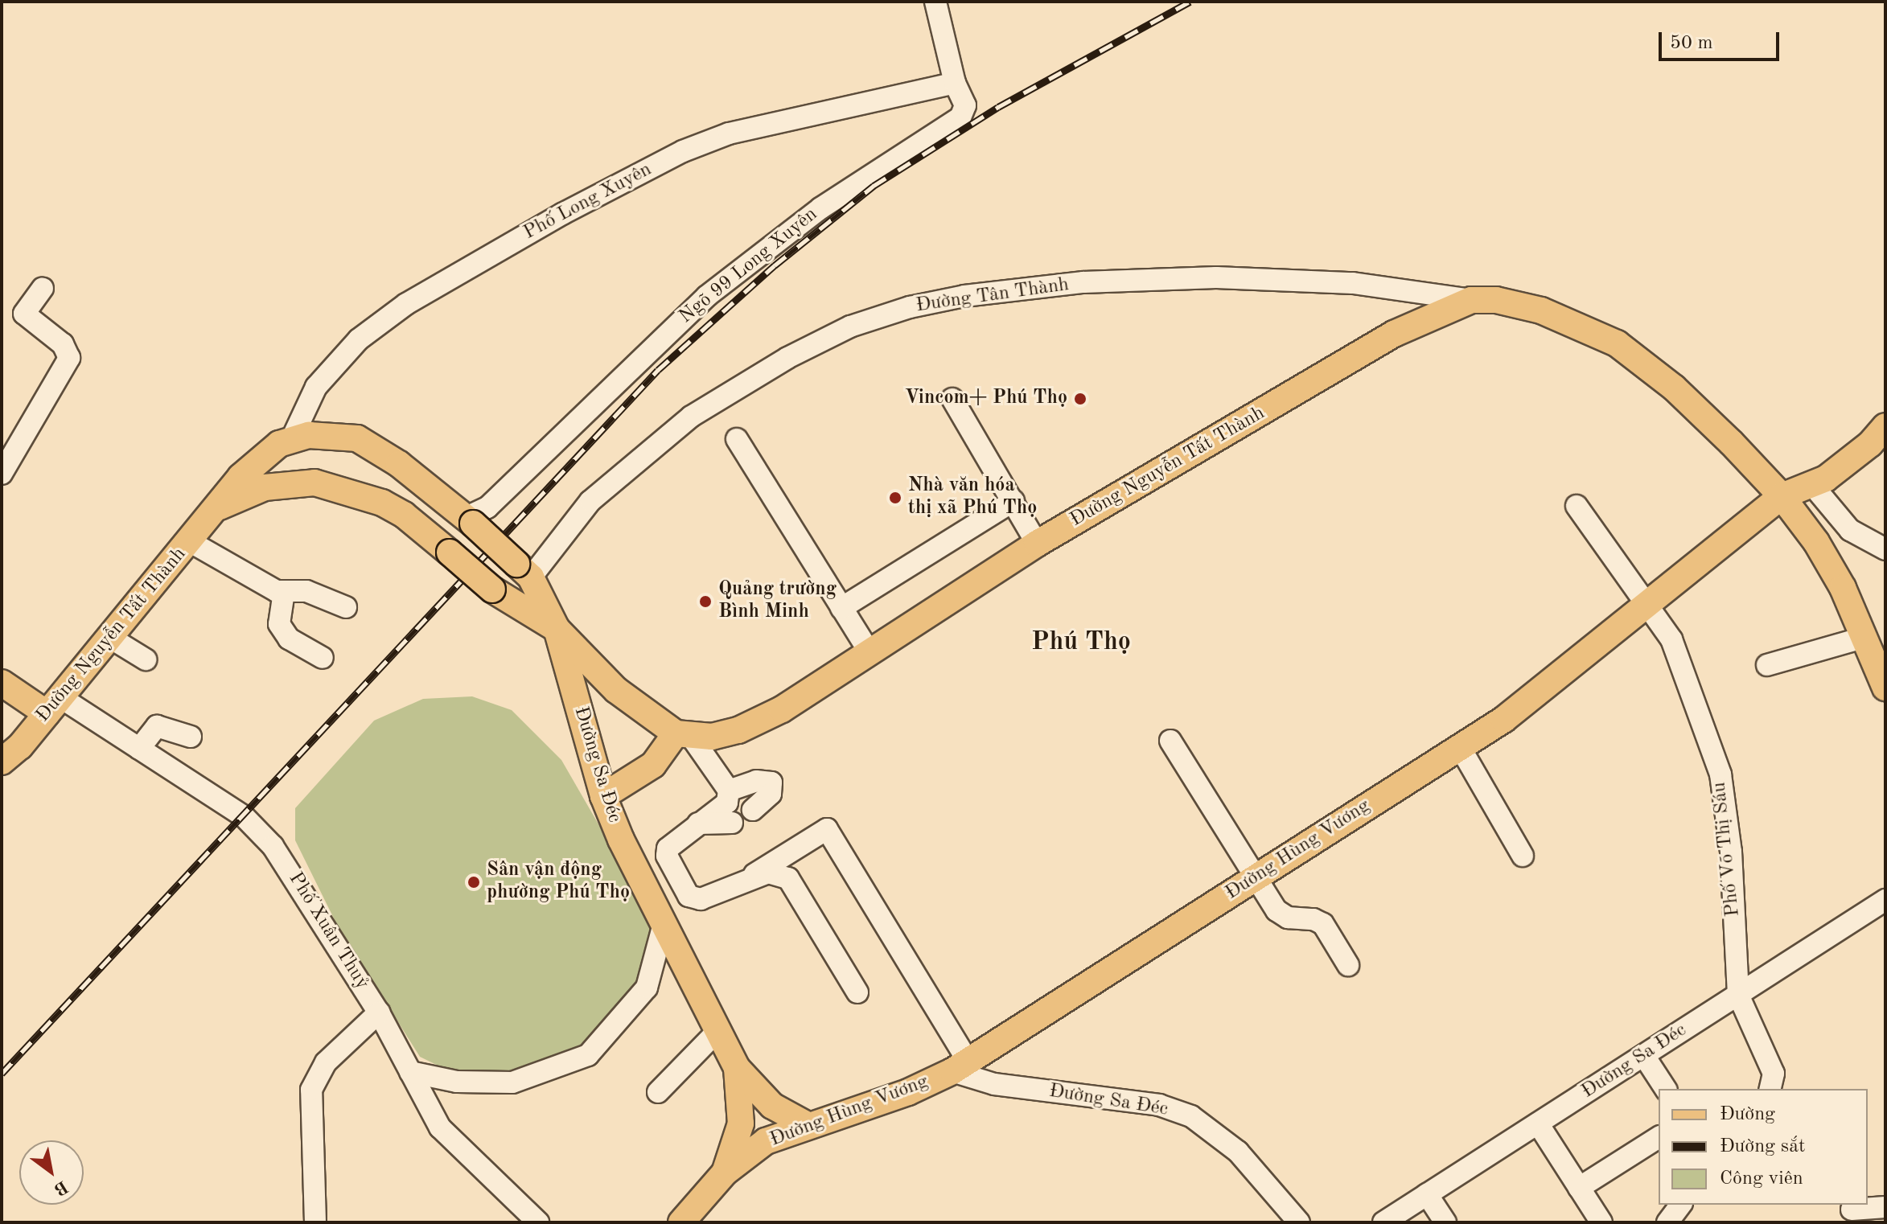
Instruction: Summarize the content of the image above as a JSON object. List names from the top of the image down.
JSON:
{
  "streets": {
    "main road": ["Đường Nguyễn Tất Thành", "Đường Sa Đéc", "Đường Hùng Vương"],
    "street": [
      "Phố Long Xuyên",
      "Ngõ 99 Long Xuyên",
      "Đường Tân Thành",
      "Phố Võ Thị Sáu",
      "Phố Xuân Thuỷ"
    ]
  },
  "crossings": [
    ["Phố Long Xuyên", "Ngõ 99 Long Xuyên"],
    ["Phố Long Xuyên", "Đường Nguyễn Tất Thành"],
    ["Đường Tân Thành", "Đường Nguyễn Tất Thành"],
    ["Đường Nguyễn Tất Thành", "Đường Sa Đéc"],
    ["Đường Nguyễn Tất Thành", "Phố Xuân Thuỷ"],
    ["Đường Sa Đéc", "Phố Võ Thị Sáu"],
    ["Đường Sa Đéc", "Đường Hùng Vương"],
    ["Phố Võ Thị Sáu", "Đường Hùng Vương"]
  ],
  "districts": ["Phú Thọ"],
  "places": [
    "Vincom+ Phú Thọ",
    "Nhà văn hóa thị xã Phú Thọ",
    "Quảng trường Bình Minh",
    "Sân vận động phường Phú Thọ"
  ],
  "legend": ["Đường", "Đường sắt", "Công viên"],
  "scale_bar": "50 m",
  "north": "bottom right"
}
